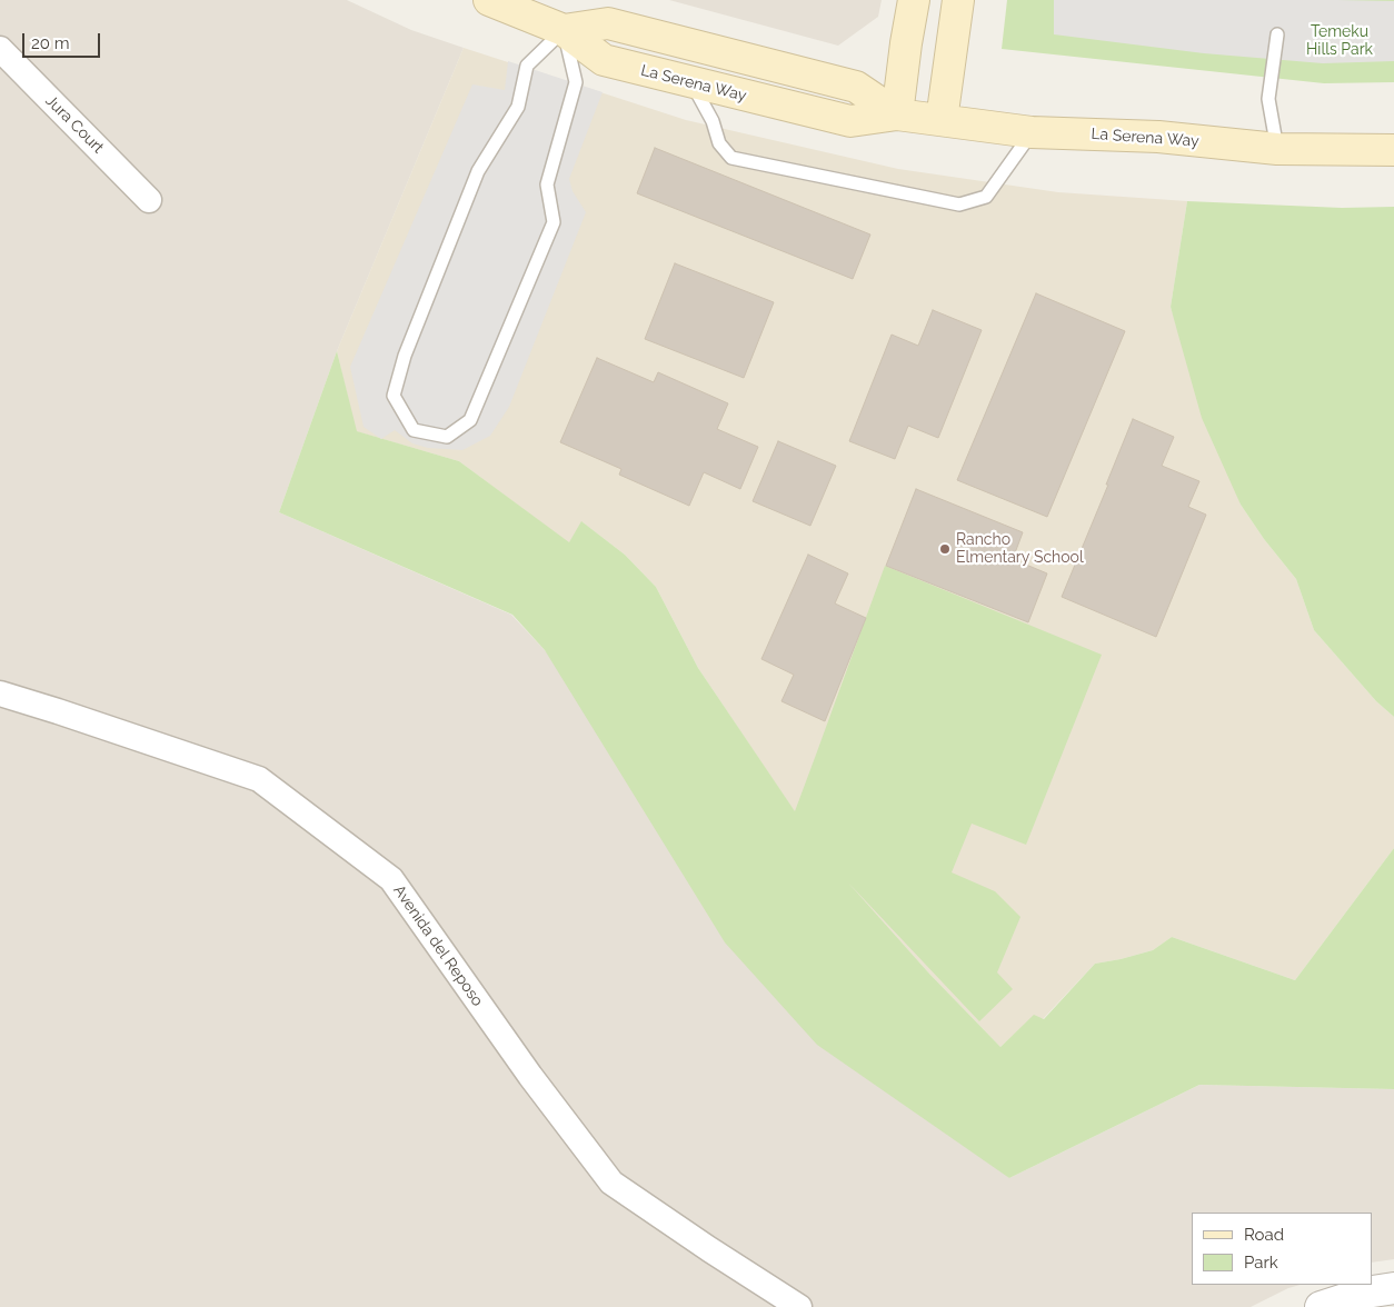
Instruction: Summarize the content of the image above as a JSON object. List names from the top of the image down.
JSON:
{
  "streets": {
    "main road": ["La Serena Way"],
    "street": ["Jura Court", "Avenida del Reposo"]
  },
  "parks": ["Temeku Hills Park"],
  "places": ["Rancho Elmentary School"],
  "legend": ["Road", "Park"],
  "scale_bar": "20 m"
}
